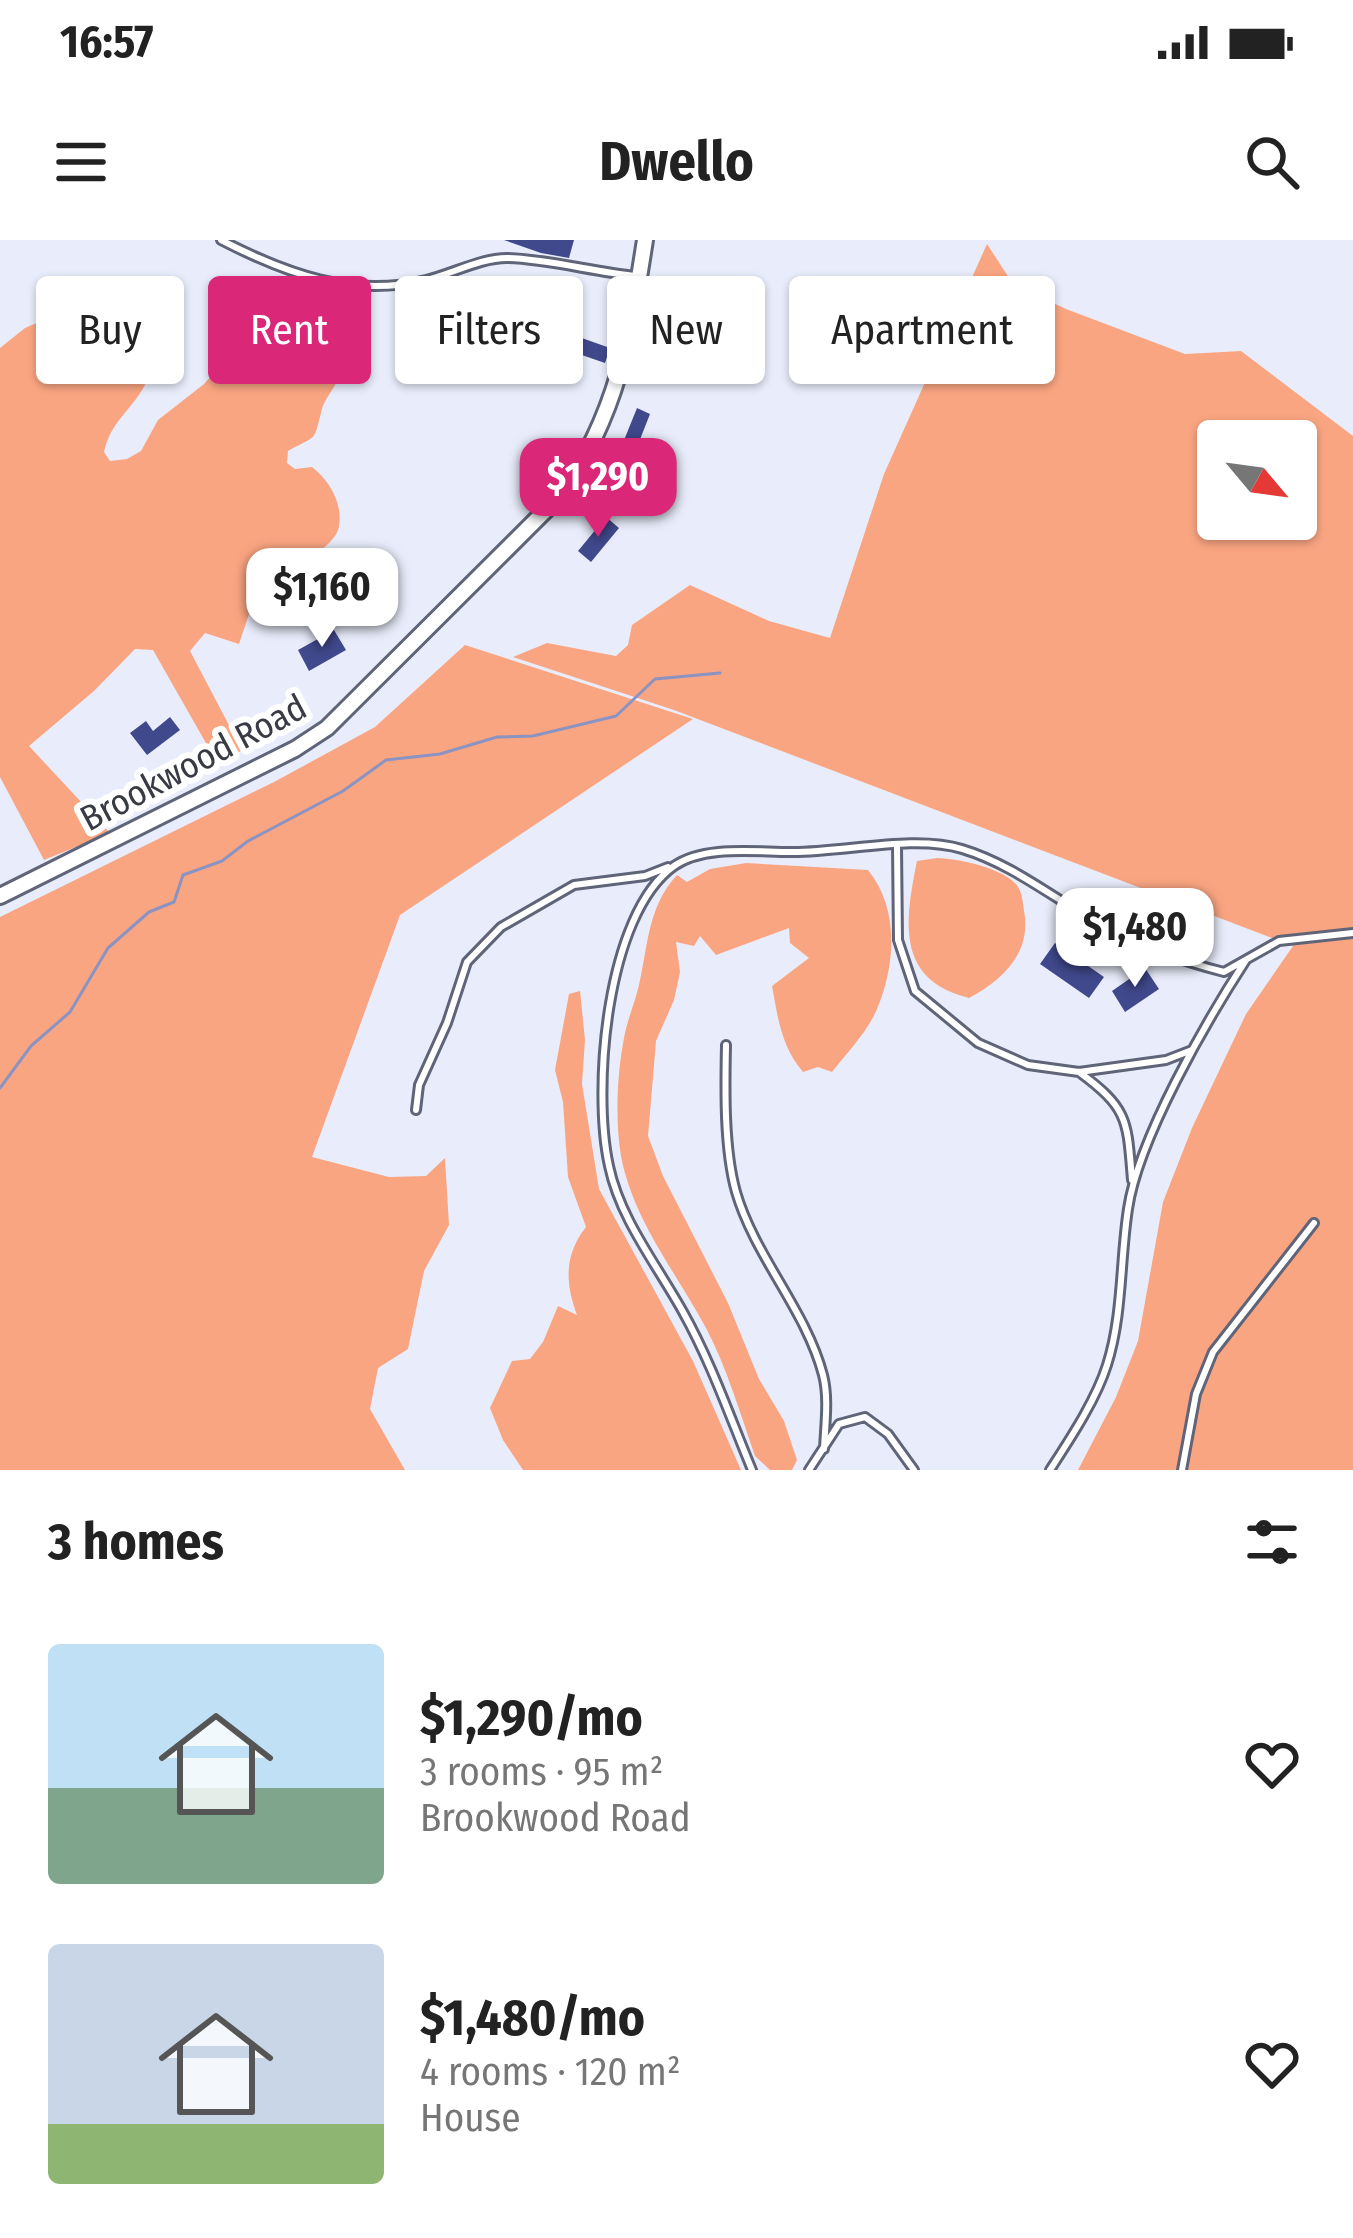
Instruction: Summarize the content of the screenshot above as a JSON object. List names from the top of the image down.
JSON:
{
  "streets": {
    "street": ["Brookwood Road"]
  },
  "north": "bottom right",
  "page": {
    "status": "16:57",
    "header": "Dwello",
    "chip": [
      "Buy",
      "Rent",
      "Filters",
      "New",
      "Apartment"
    ],
    "price": ["$1,290", "$1,160", "$1,480"],
    "heading": "3 homes",
    "list": [
      {
        "name": "$1,290/mo",
        "note": "3 rooms · 95 m² · Brookwood Road"
      },
      {
        "name": "$1,480/mo",
        "note": "4 rooms · 120 m² · House"
      }
    ]
  }
}
